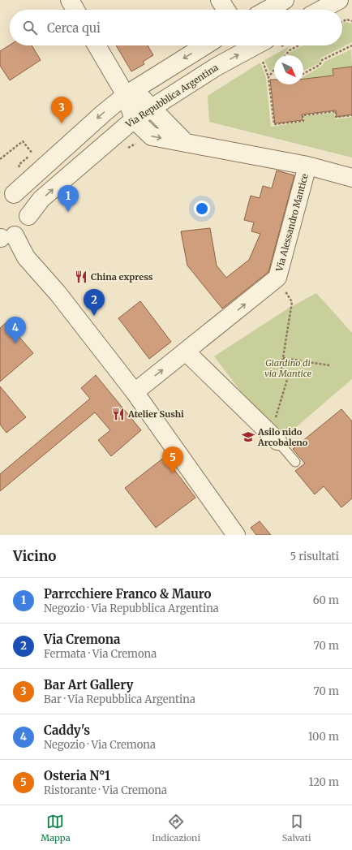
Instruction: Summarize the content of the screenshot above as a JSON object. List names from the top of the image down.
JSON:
{
  "streets": {
    "street": ["Via Repubblica Argentina", "Via Alessandro Mantice"]
  },
  "one_way": ["Via Alessandro Mantice"],
  "parks": ["Giardino di via Mantice"],
  "places": {
    "restaurant": ["China express", "Atelier Sushi"],
    "school or university": ["Asilo nido Arcobaleno"]
  },
  "north": "bottom right",
  "page": {
    "search": "Cerca qui",
    "pins": [
      "3",
      "1",
      "2",
      "4",
      "5"
    ],
    "heading": ["Vicino", "5 risultati"],
    "list": [
      {
        "mark": "1",
        "name": "Parrcchiere Franco & Mauro",
        "note": "Negozio · Via Repubblica Argentina",
        "value": "60 m"
      },
      {
        "mark": "2",
        "name": "Via Cremona",
        "note": "Fermata · Via Cremona",
        "value": "70 m"
      },
      {
        "mark": "3",
        "name": "Bar Art Gallery",
        "note": "Bar · Via Repubblica Argentina",
        "value": "70 m"
      },
      {
        "mark": "4",
        "name": "Caddy's",
        "note": "Negozio · Via Cremona",
        "value": "100 m"
      },
      {
        "mark": "5",
        "name": "Osteria N°1",
        "note": "Ristorante · Via Cremona",
        "value": "120 m"
      }
    ],
    "nav": ["Mappa", "Indicazioni", "Salvati"]
  }
}
